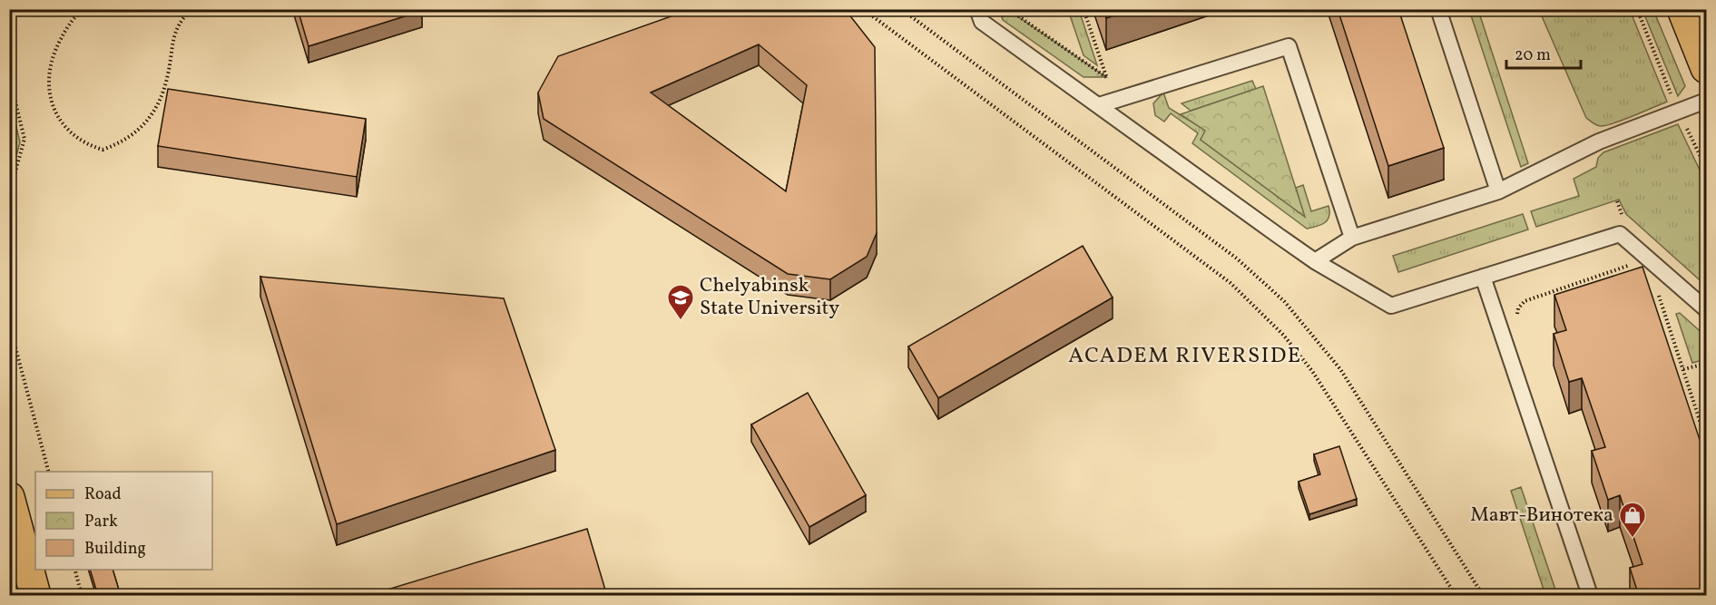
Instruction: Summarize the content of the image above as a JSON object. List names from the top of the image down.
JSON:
{
  "districts": ["ACADEM RIVERSIDE"],
  "places": {
    "school or university": ["Chelyabinsk State University"],
    "shop": ["Мавт-Винотека"]
  },
  "legend": ["Road", "Park", "Building"],
  "scale_bar": "20 m"
}
